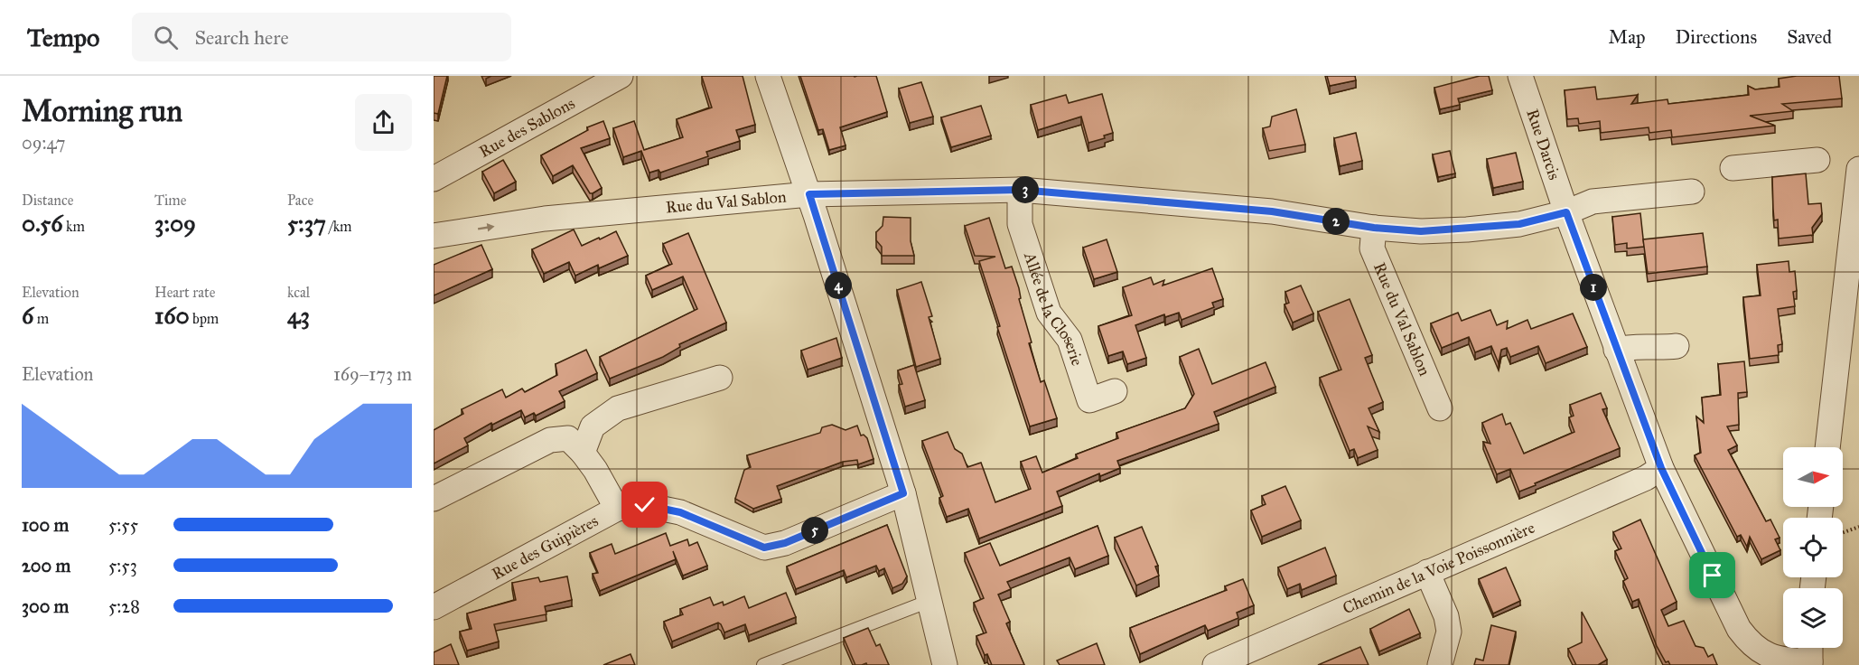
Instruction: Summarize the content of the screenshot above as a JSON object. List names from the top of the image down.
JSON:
{
  "streets": {
    "street": [
      "Rue des Sablons",
      "Rue Darcis",
      "Rue du Val Sablon",
      "Allée de la Closerie",
      "Rue des Guipières",
      "Chemin de la Voie Poissonnière"
    ]
  },
  "crossings": [
    ["Rue Darcis", "Rue du Val Sablon"],
    ["Rue Darcis", "Chemin de la Voie Poissonnière"],
    ["Rue du Val Sablon", "Allée de la Closerie"]
  ],
  "north": "right",
  "page": {
    "header": "Tempo",
    "search": "Search here",
    "nav": ["Map", "Directions", "Saved"],
    "heading": ["Morning run", "09:47"],
    "stats": [
      ["Distance", "0.56 km"],
      ["Time", "3:09"],
      ["Pace", "5:37 /km"],
      ["Elevation", "6 m"],
      ["Heart rate", "160 bpm"],
      ["kcal", "43"]
    ],
    "pins": [
      "3",
      "2",
      "4",
      "1",
      "5"
    ],
    "chart": ["Elevation", "169–173 m"],
    "list": [
      {
        "name": "100 m",
        "note": "5:55"
      },
      {
        "name": "200 m",
        "note": "5:53"
      },
      {
        "name": "300 m",
        "note": "5:28"
      }
    ]
  }
}
